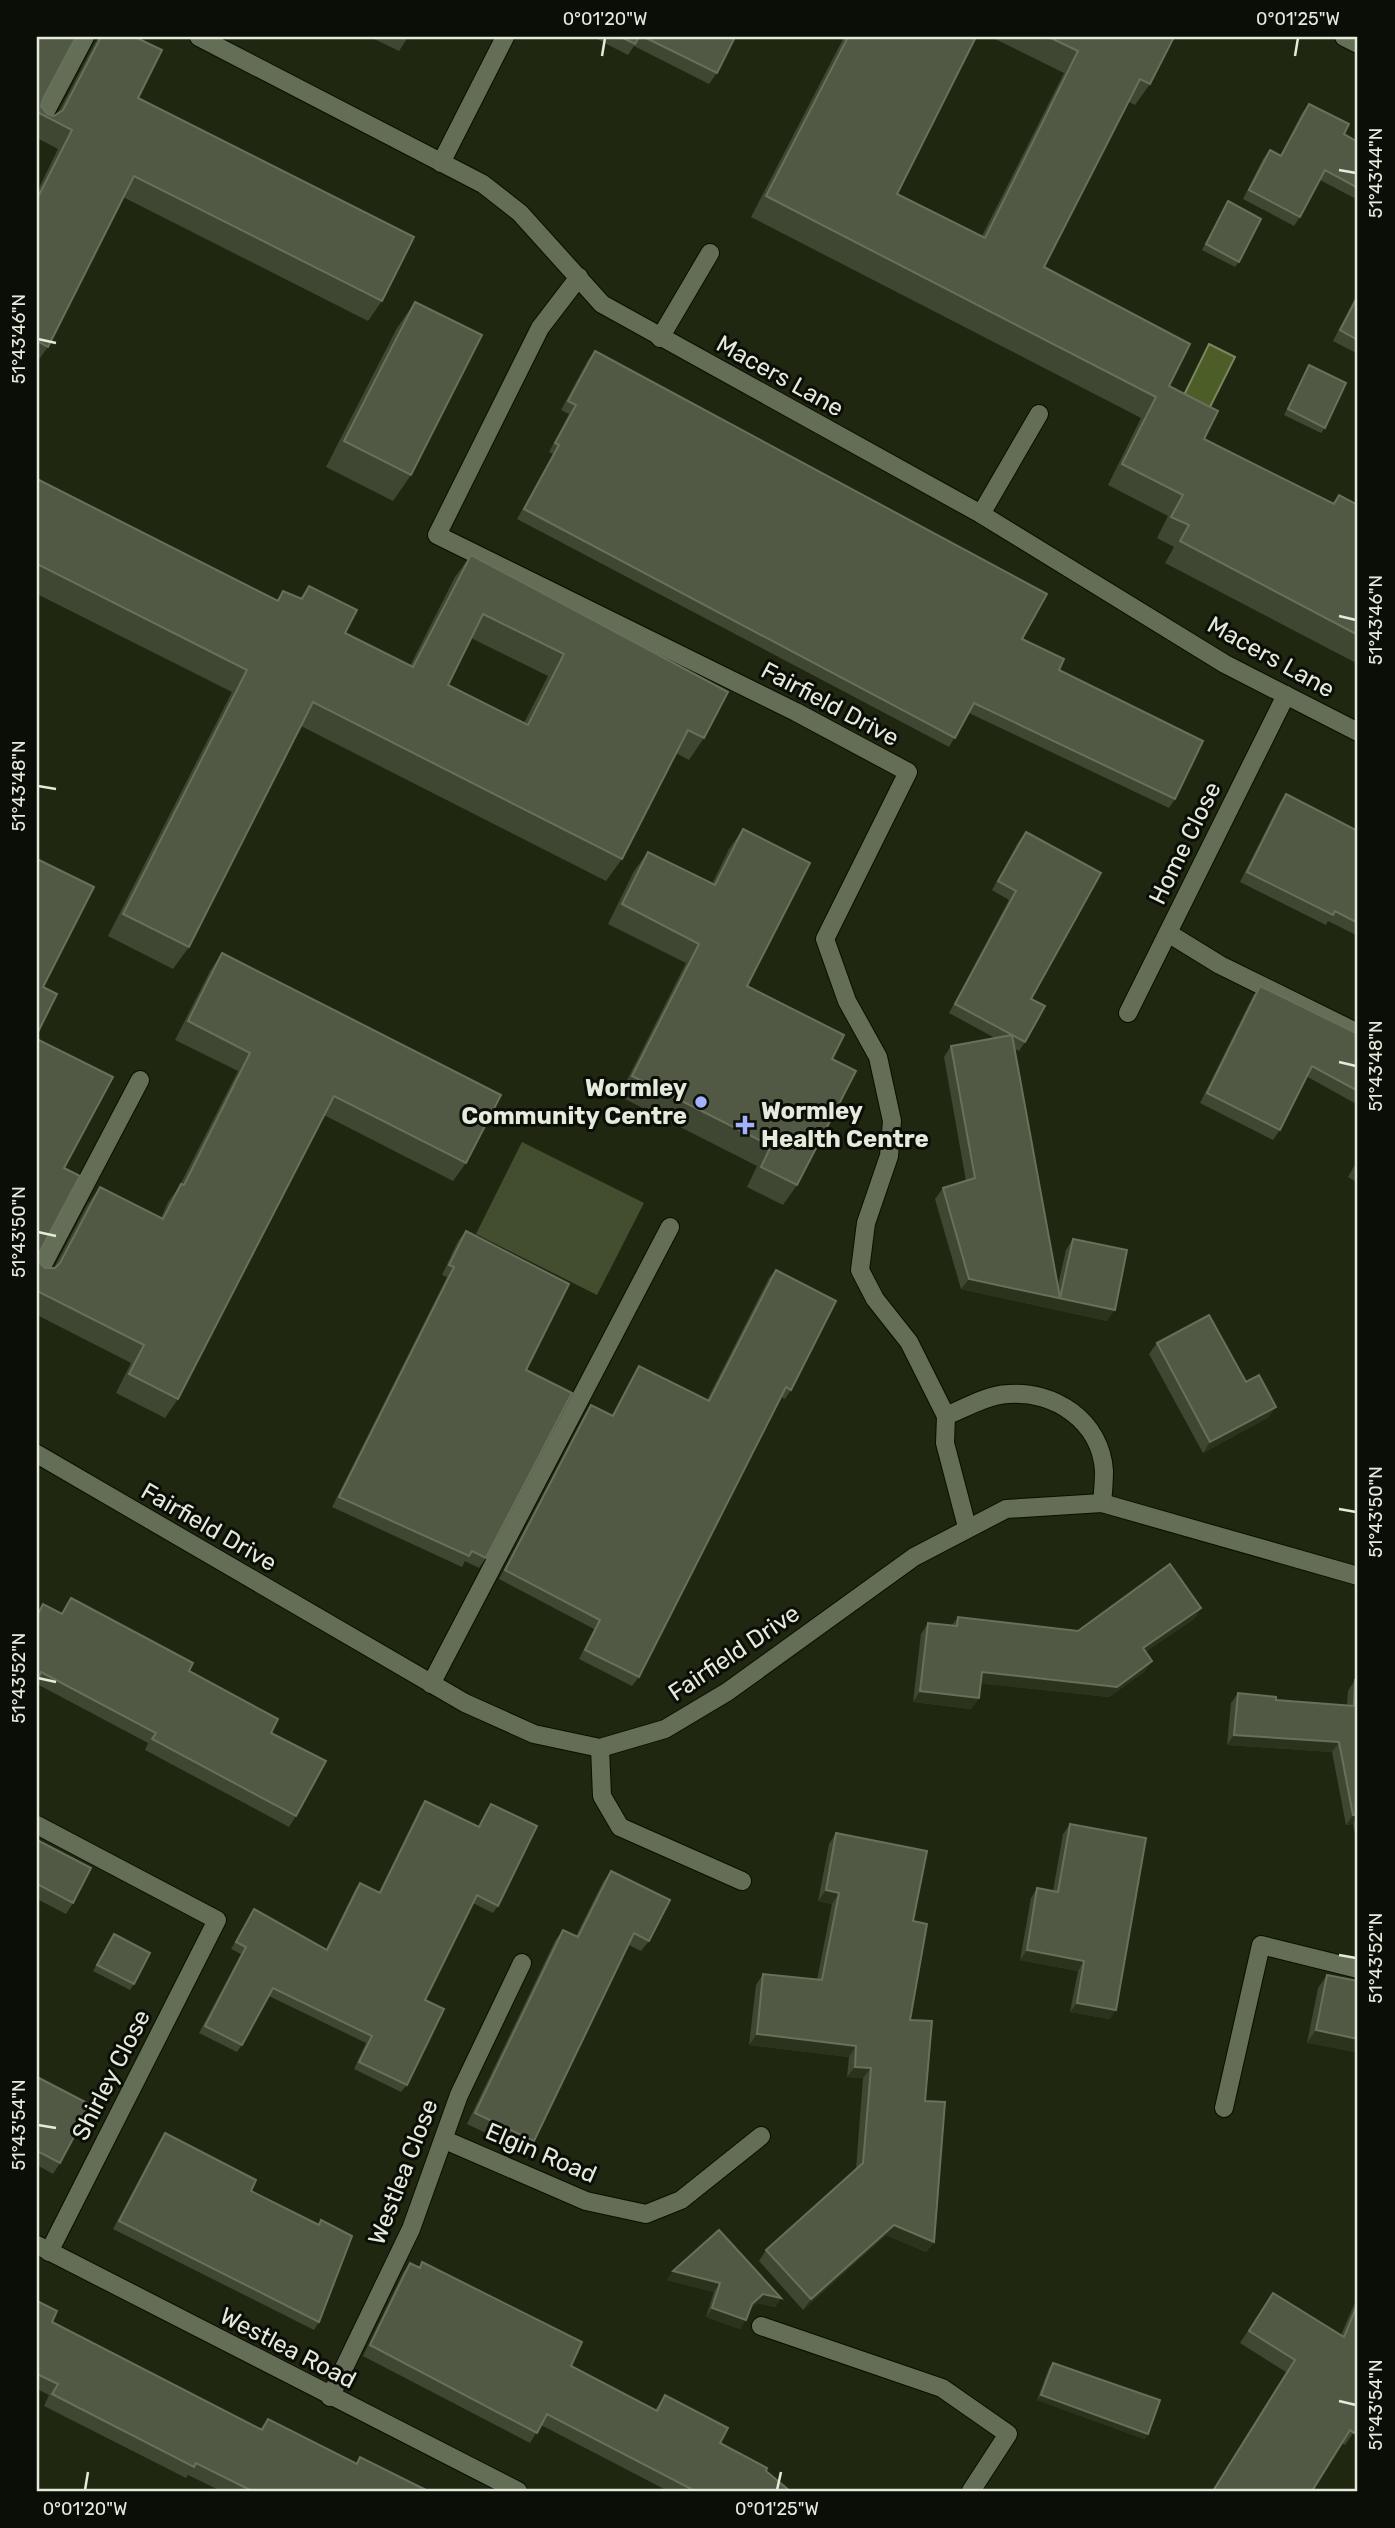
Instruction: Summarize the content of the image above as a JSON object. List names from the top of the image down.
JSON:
{
  "streets": {
    "street": [
      "Macers Lane",
      "Fairfield Drive",
      "Home Close",
      "Shirley Close",
      "Elgin Road",
      "Westlea Close",
      "Westlea Road"
    ]
  },
  "crossings": [
    ["Macers Lane", "Fairfield Drive"],
    ["Macers Lane", "Home Close"],
    ["Shirley Close", "Westlea Road"],
    ["Elgin Road", "Westlea Close"],
    ["Westlea Close", "Westlea Road"]
  ],
  "places": {
    "other": ["Wormley Community Centre"],
    "health": ["Wormley Health Centre"]
  },
  "coordinates": [
    "0°01'20\"W",
    "0°01'25\"W",
    "51°43'44\"N",
    "51°43'46\"N",
    "51°43'48\"N",
    "51°43'50\"N",
    "51°43'52\"N",
    "51°43'54\"N"
  ]
}
